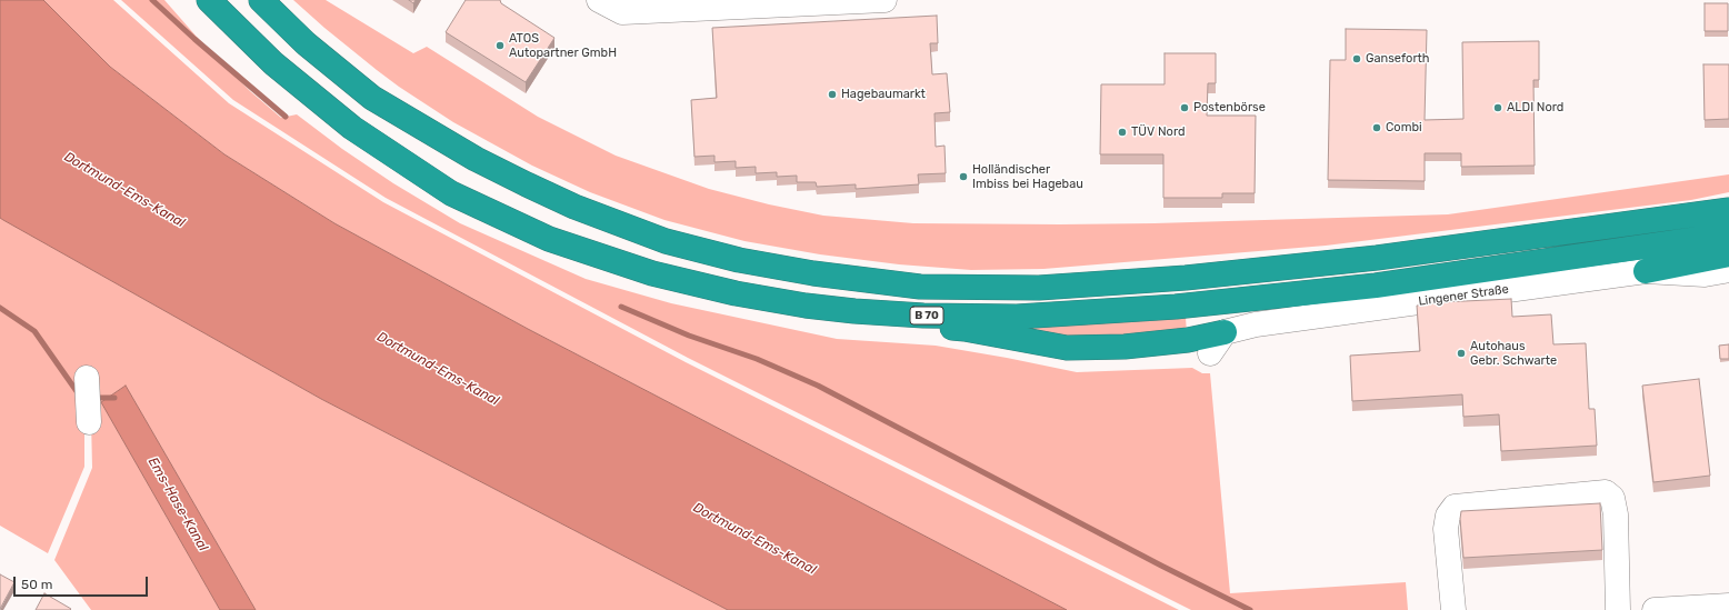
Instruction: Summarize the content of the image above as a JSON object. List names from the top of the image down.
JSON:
{
  "streets": {
    "highway": ["B 70"],
    "street": ["Lingener Straße"]
  },
  "water": ["Dortmund-Ems-Kanal", "Ems-Hase-Kanal"],
  "places": [
    "ATOS Autopartner GmbH",
    "Ganseforth",
    "Hagebaumarkt",
    "Postenbörse",
    "ALDI Nord",
    "Combi",
    "TÜV Nord",
    "Holländischer Imbiss bei Hagebau",
    "Autohaus Gebr. Schwarte"
  ],
  "scale_bar": "50 m"
}
